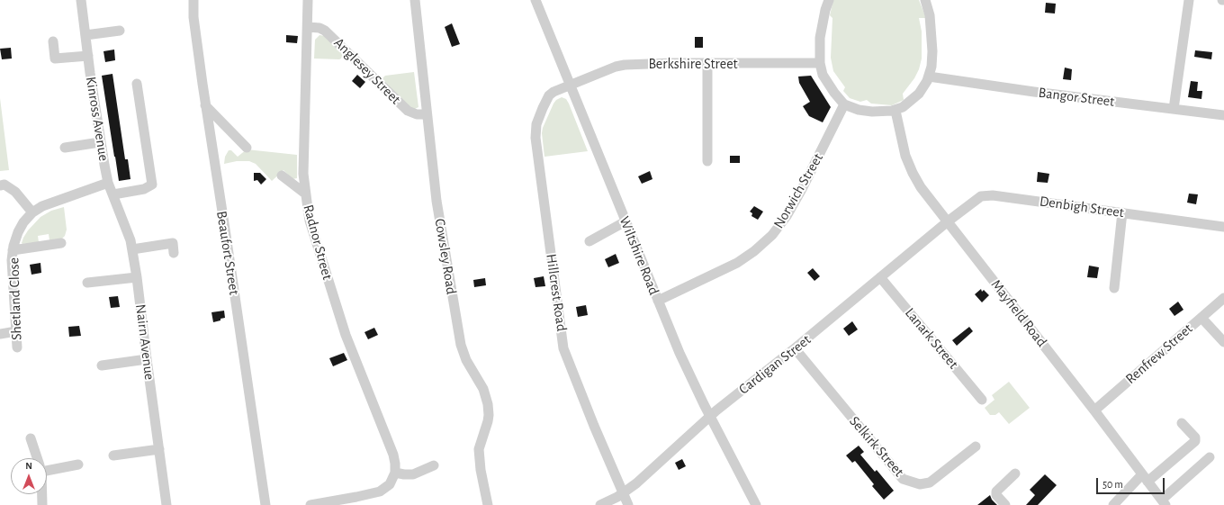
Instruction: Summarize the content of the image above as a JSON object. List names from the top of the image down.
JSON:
{
  "streets": {
    "street": [
      "Berkshire Street",
      "Anglesey Street",
      "Bangor Street",
      "Kinross Avenue",
      "Norwich Street",
      "Denbigh Street",
      "Radnor Street",
      "Beaufort Street",
      "Wiltshire Road",
      "Cowsley Road",
      "Hillcrest Road",
      "Shetland Close",
      "Mayfield Road",
      "Lanark Street",
      "Nairn Avenue",
      "Renfrew Street",
      "Cardigan Street",
      "Selkirk Street"
    ]
  },
  "crossings": [
    ["Berkshire Street", "Wiltshire Road"],
    ["Berkshire Street", "Hillcrest Road"],
    ["Anglesey Street", "Radnor Street"],
    ["Anglesey Street", "Cowsley Road"],
    ["Kinross Avenue", "Shetland Close"],
    ["Kinross Avenue", "Nairn Avenue"],
    ["Norwich Street", "Wiltshire Road"],
    ["Denbigh Street", "Mayfield Road"],
    ["Denbigh Street", "Cardigan Street"],
    ["Wiltshire Road", "Hillcrest Road"],
    ["Wiltshire Road", "Cardigan Street"],
    ["Hillcrest Road", "Cardigan Street"],
    ["Shetland Close", "Nairn Avenue"],
    ["Mayfield Road", "Renfrew Street"],
    ["Mayfield Road", "Cardigan Street"],
    ["Lanark Street", "Cardigan Street"],
    ["Cardigan Street", "Selkirk Street"]
  ],
  "scale_bar": "50 m",
  "north": "top"
}
